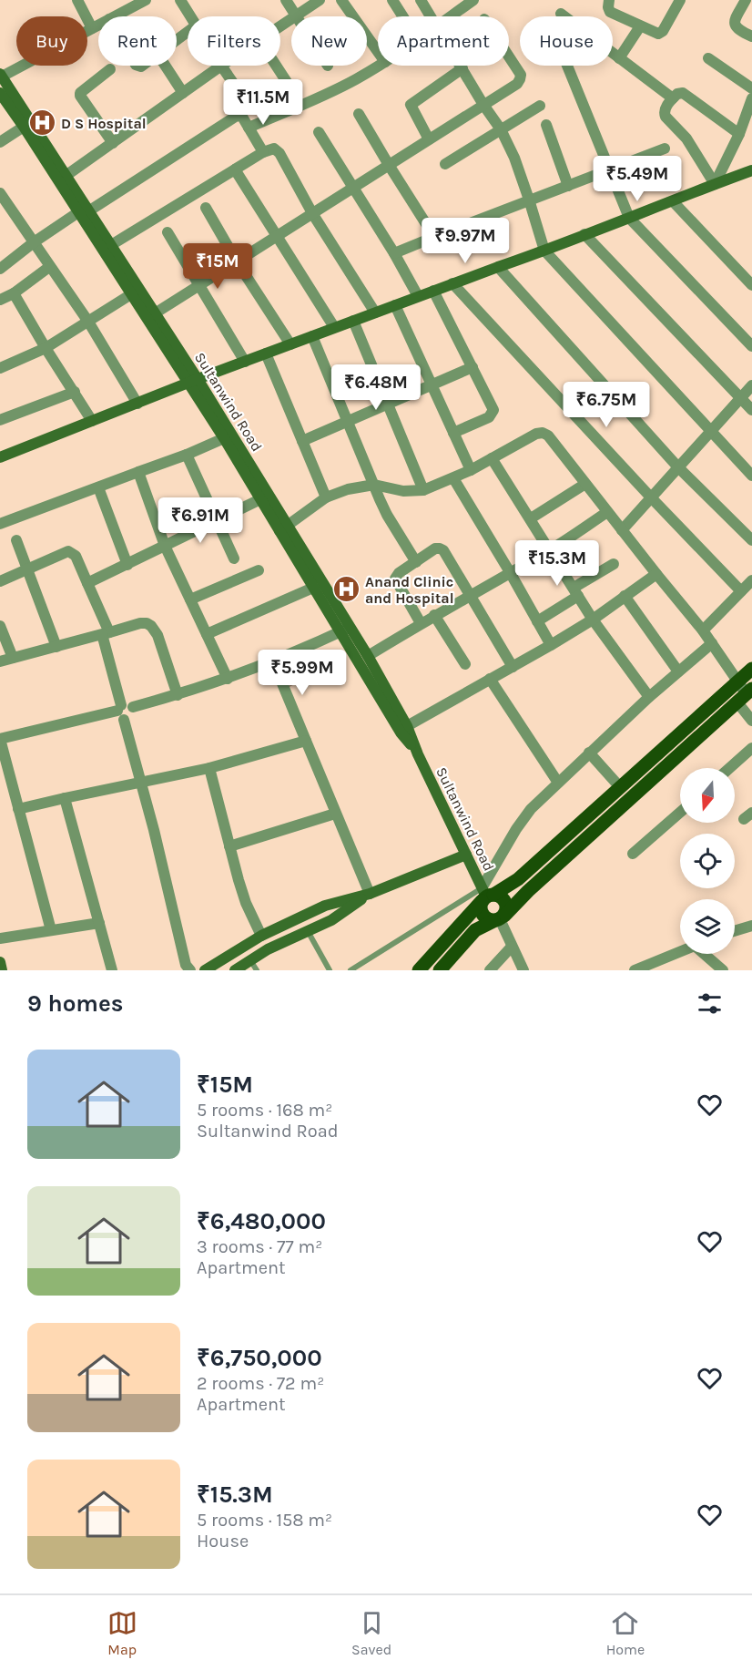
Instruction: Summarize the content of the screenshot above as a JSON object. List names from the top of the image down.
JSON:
{
  "streets": {
    "main road": ["Sultanwind Road"]
  },
  "places": {
    "hospital": ["D S Hospital", "Anand Clinic and Hospital"]
  },
  "north": "bottom",
  "page": {
    "chip": [
      "Buy",
      "Rent",
      "Filters",
      "New",
      "Apartment",
      "House"
    ],
    "price": [
      "₹11.5M",
      "₹5.49M",
      "₹9.97M",
      "₹15M",
      "₹6.48M",
      "₹6.75M",
      "₹6.91M",
      "₹15.3M",
      "₹5.99M"
    ],
    "heading": "9 homes",
    "list": [
      {
        "name": "₹15M",
        "note": "5 rooms · 168 m² · Sultanwind Road"
      },
      {
        "name": "₹6,480,000",
        "note": "3 rooms · 77 m² · Apartment"
      },
      {
        "name": "₹6,750,000",
        "note": "2 rooms · 72 m² · Apartment"
      },
      {
        "name": "₹15.3M",
        "note": "5 rooms · 158 m² · House"
      }
    ],
    "tabs": ["Map", "Saved", "Home"]
  }
}
